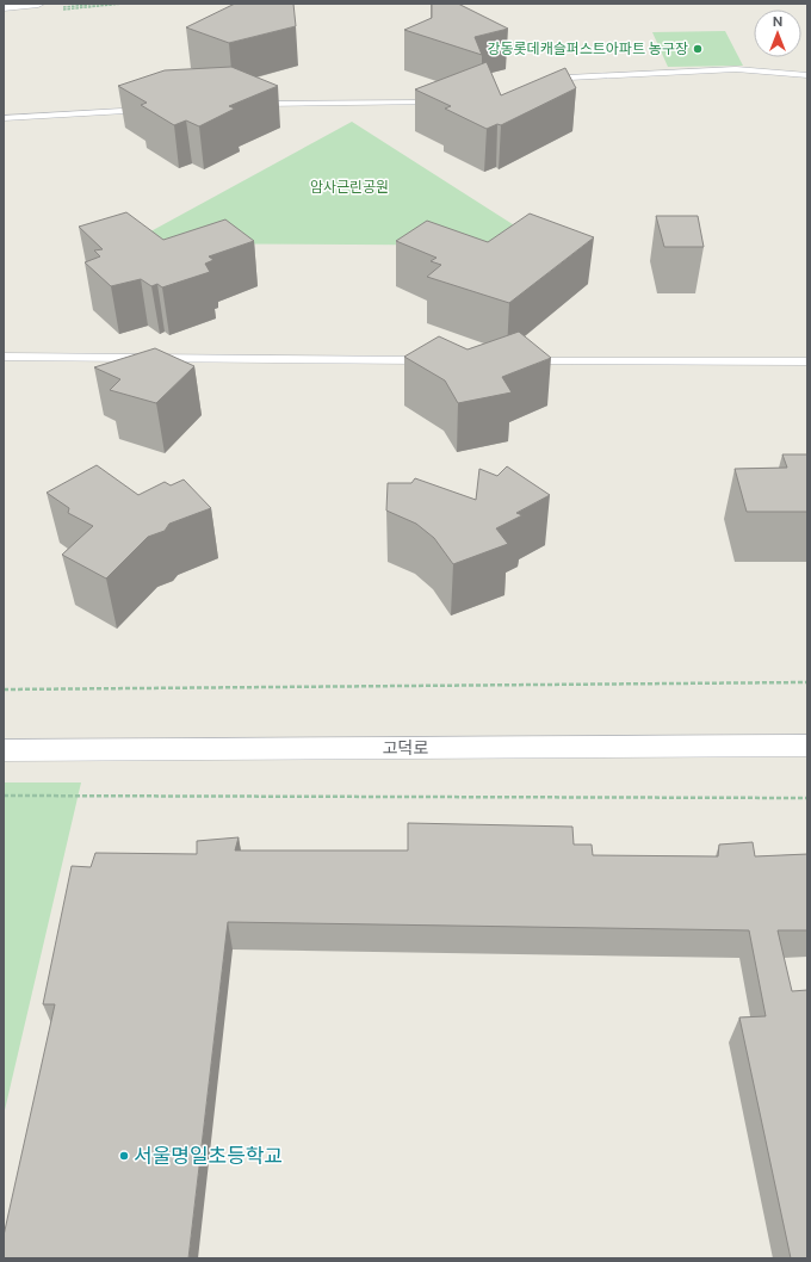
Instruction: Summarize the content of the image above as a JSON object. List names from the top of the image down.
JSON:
{
  "streets": {
    "main road": ["고덕로"]
  },
  "parks": ["암사근린공원"],
  "places": ["강동롯데캐슬퍼스트아파트 농구장", "서울명일초등학교"],
  "north": "top"
}
